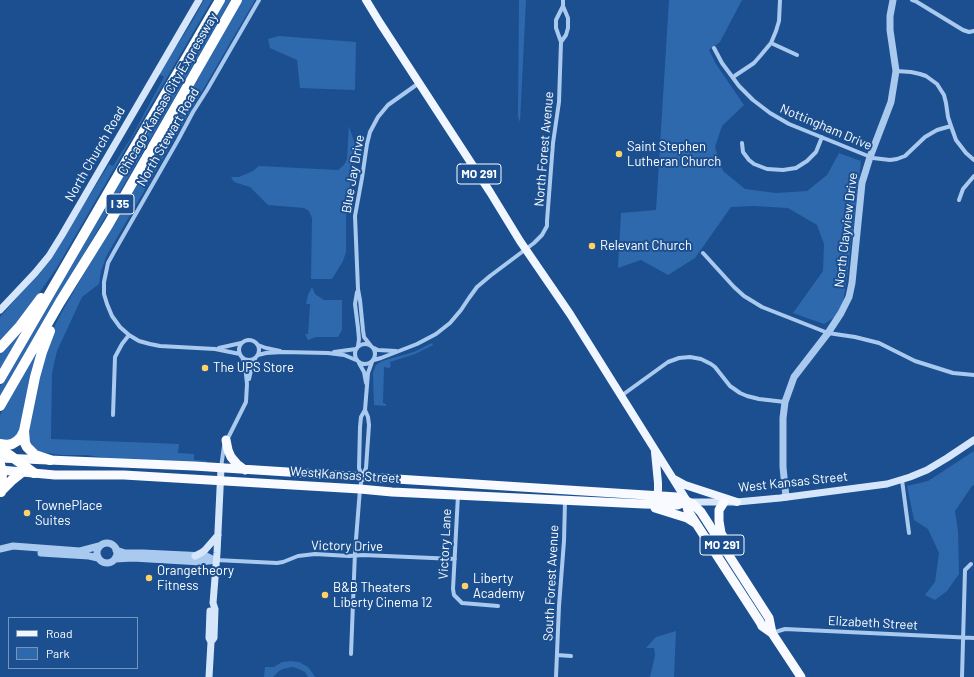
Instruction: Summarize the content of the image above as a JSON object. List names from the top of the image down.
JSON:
{
  "streets": {
    "highway": [
      "Chicago-Kansas City Expressway",
      "MO 291",
      "I 35",
      "West Kansas Street"
    ],
    "main road": ["North Church Road"],
    "street": [
      "Nottingham Drive",
      "North Stewart Road",
      "North Forest Avenue",
      "Blue Jay Drive",
      "North Clayview Drive",
      "Victory Lane",
      "Victory Drive",
      "South Forest Avenue",
      "Elizabeth Street"
    ]
  },
  "crossings": [
    ["Nottingham Drive", "North Clayview Drive"],
    ["North Forest Avenue", "MO 291"],
    ["Blue Jay Drive", "MO 291"],
    ["MO 291", "West Kansas Street"],
    ["MO 291", "Elizabeth Street"],
    ["North Clayview Drive", "West Kansas Street"],
    ["West Kansas Street", "Victory Lane"],
    ["West Kansas Street", "South Forest Avenue"],
    ["Victory Lane", "Victory Drive"]
  ],
  "places": [
    "Saint Stephen Lutheran Church",
    "Relevant Church",
    "The UPS Store",
    "TownePlace Suites",
    "Orangetheory Fitness",
    "Liberty Academy",
    "B&B Theaters Liberty Cinema 12"
  ],
  "legend": ["Road", "Park"]
}
